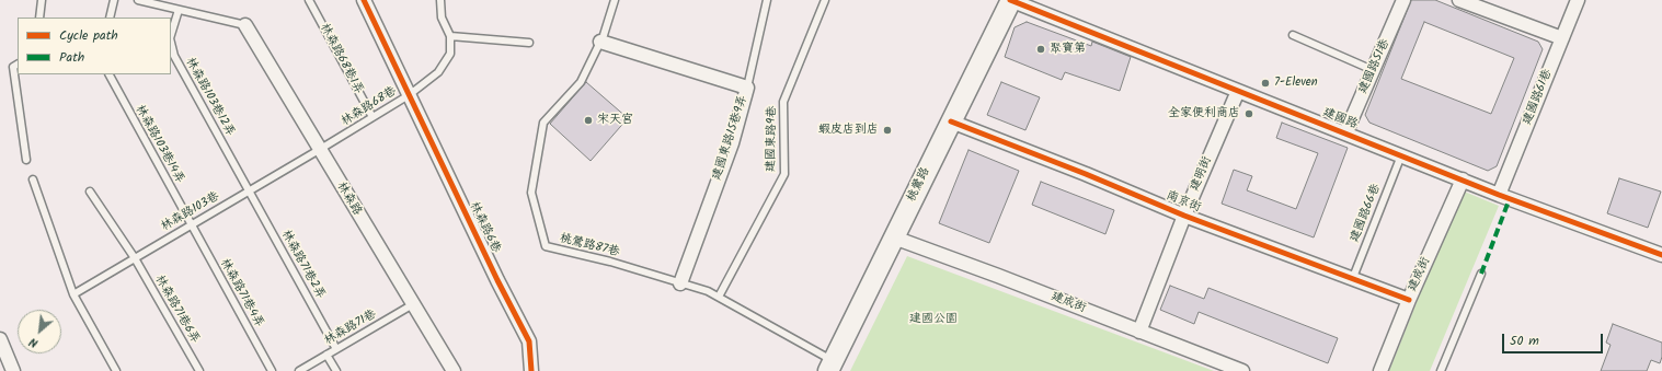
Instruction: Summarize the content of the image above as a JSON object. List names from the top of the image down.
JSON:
{
  "streets": {
    "main road": ["桃鶯路"],
    "street": [
      "建國路51巷",
      "建國路61巷",
      "建國路",
      "建國東路15巷9弄",
      "建明街",
      "林森路",
      "南京街",
      "林森路6巷",
      "建成街"
    ],
    "lane": [
      "林森路68巷1弄",
      "林森路103巷12弄",
      "林森路68巷",
      "建國東路9巷",
      "林森路103巷14弄",
      "林森路103巷",
      "建國路66巷",
      "桃鶯路87巷",
      "林森路71巷2弄",
      "林森路71巷4弄",
      "林森路71巷6弄",
      "林森路71巷"
    ]
  },
  "crossings": [
    ["林森路68巷1弄", "林森路68巷"],
    ["建國路51巷", "建國路"],
    ["林森路103巷12弄", "林森路103巷"],
    ["林森路103巷12弄", "林森路71巷2弄"],
    ["建國路61巷", "建國路"],
    ["林森路68巷", "林森路"],
    ["林森路68巷", "林森路103巷"],
    ["林森路68巷", "林森路6巷"],
    ["建國路", "建明街"],
    ["建國路", "桃鶯路"],
    ["建國路", "建國路66巷"],
    ["建國路", "建成街"],
    ["建國東路15巷9弄", "桃鶯路87巷"],
    ["建國東路9巷", "桃鶯路87巷"],
    ["林森路103巷14弄", "林森路103巷"],
    ["林森路103巷14弄", "林森路71巷4弄"],
    ["建明街", "南京街"],
    ["建明街", "建成街"],
    ["桃鶯路", "南京街"],
    ["桃鶯路", "桃鶯路87巷"],
    ["桃鶯路", "建成街"],
    ["林森路", "林森路103巷"],
    ["林森路", "林森路71巷"],
    ["南京街", "建國路66巷"],
    ["南京街", "建成街"],
    ["林森路103巷", "林森路71巷2弄"],
    ["林森路103巷", "林森路71巷4弄"],
    ["林森路103巷", "林森路71巷6弄"],
    ["林森路71巷2弄", "林森路71巷"]
  ],
  "parks": ["建國公園"],
  "places": [
    "聚寶第",
    "7-Eleven",
    "全家便利商店",
    "宋天宮",
    "蝦皮店到店"
  ],
  "legend": ["Cycle path", "Path"],
  "scale_bar": "50 m",
  "north": "bottom left"
}
